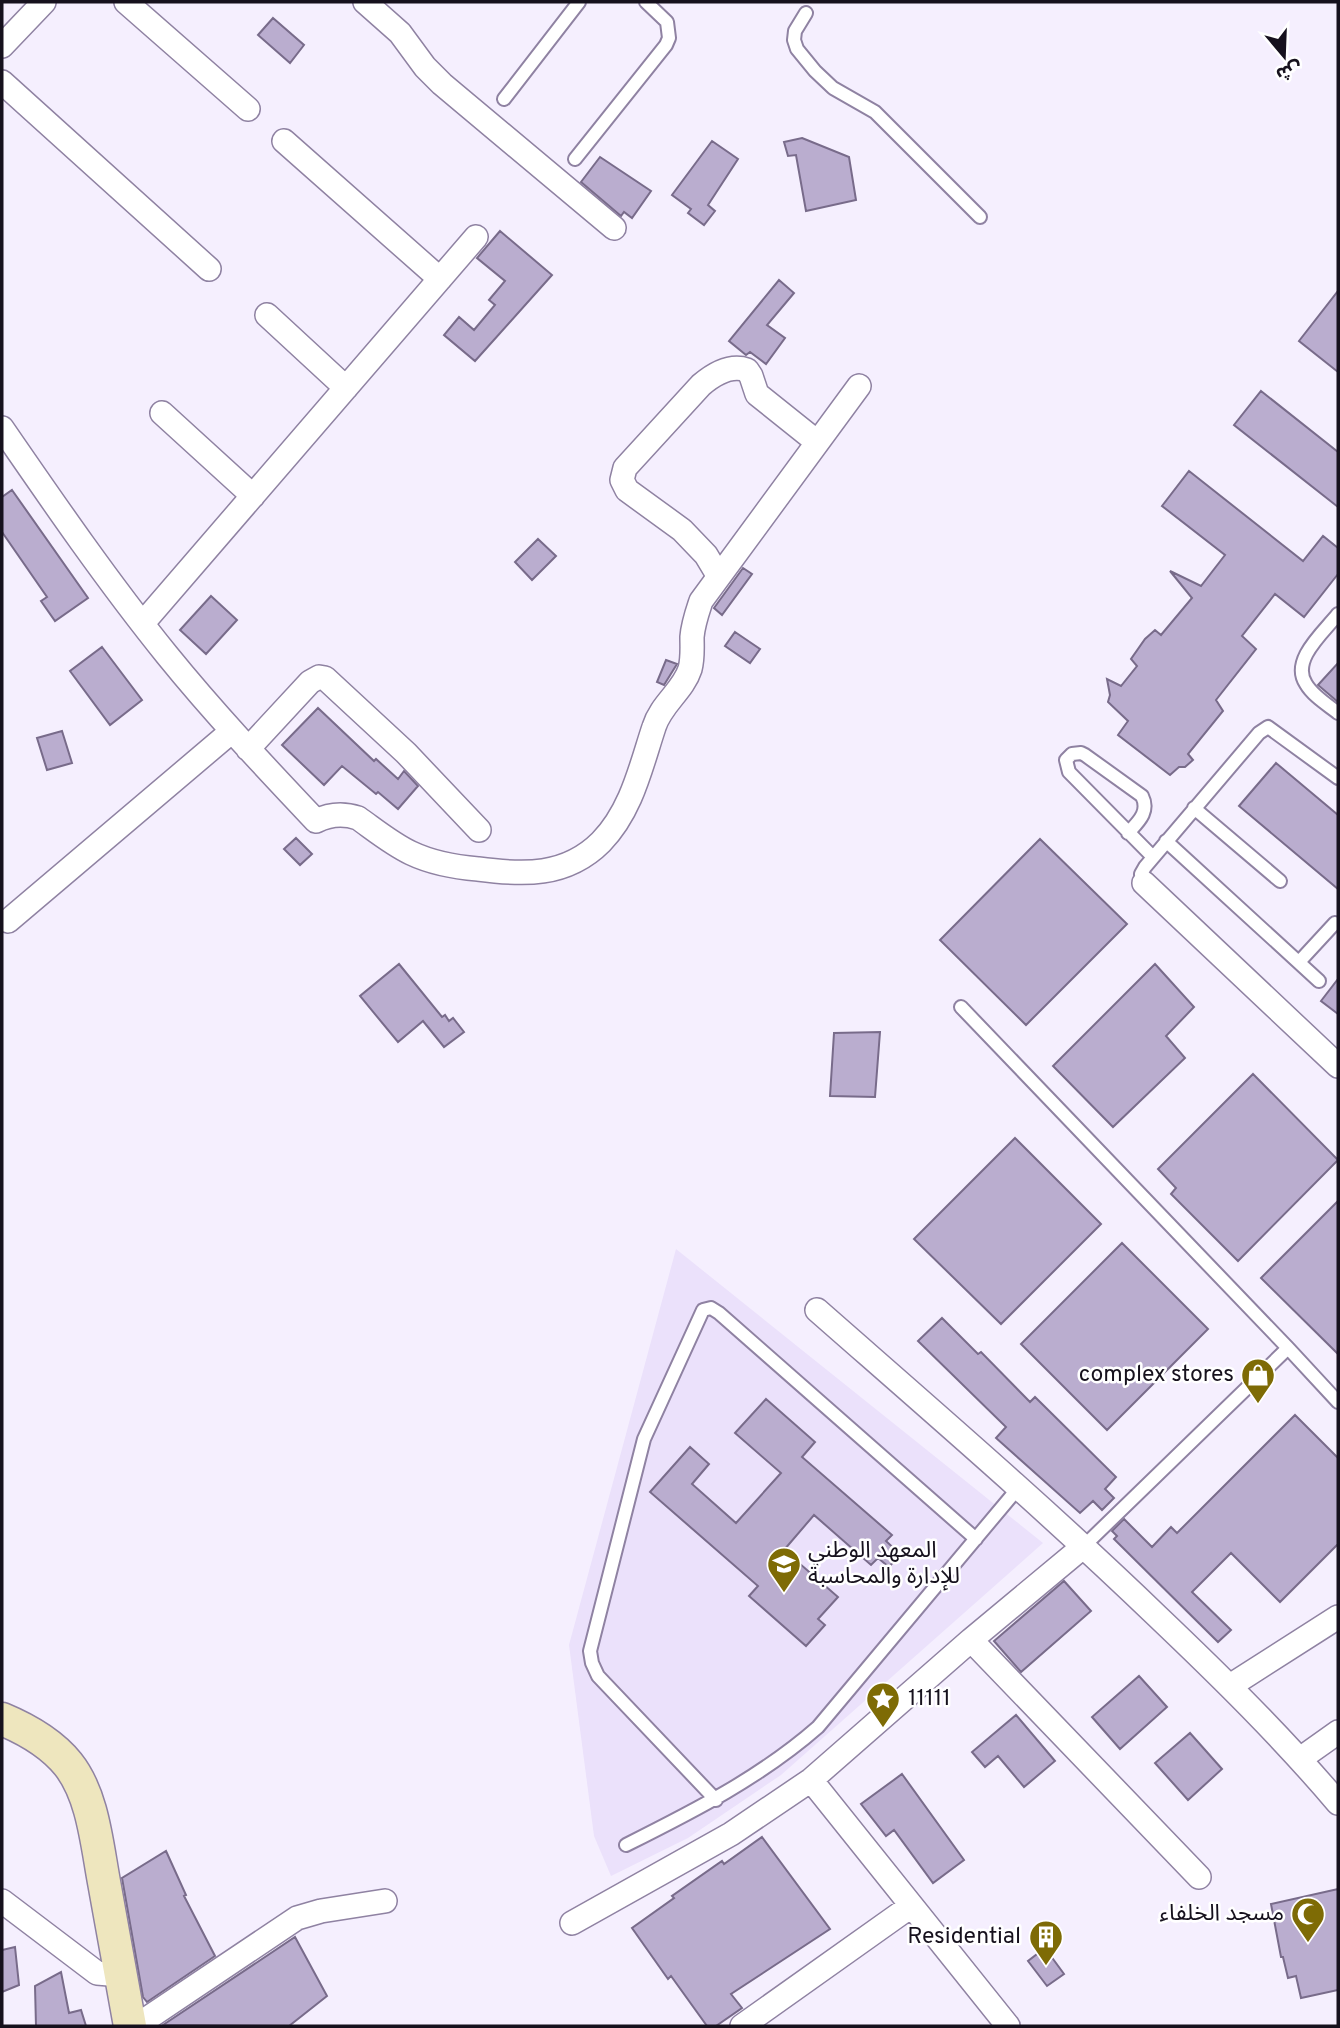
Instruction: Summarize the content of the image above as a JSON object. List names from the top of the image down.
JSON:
{
  "places": {
    "shop": ["complex stores"],
    "school or university": ["المعهد الوطني للإدارة والمحاسبة"],
    "place": ["11111"],
    "mosque": ["مسجد الخلفاء"],
    "building": ["Residential"]
  },
  "north": "bottom"
}
